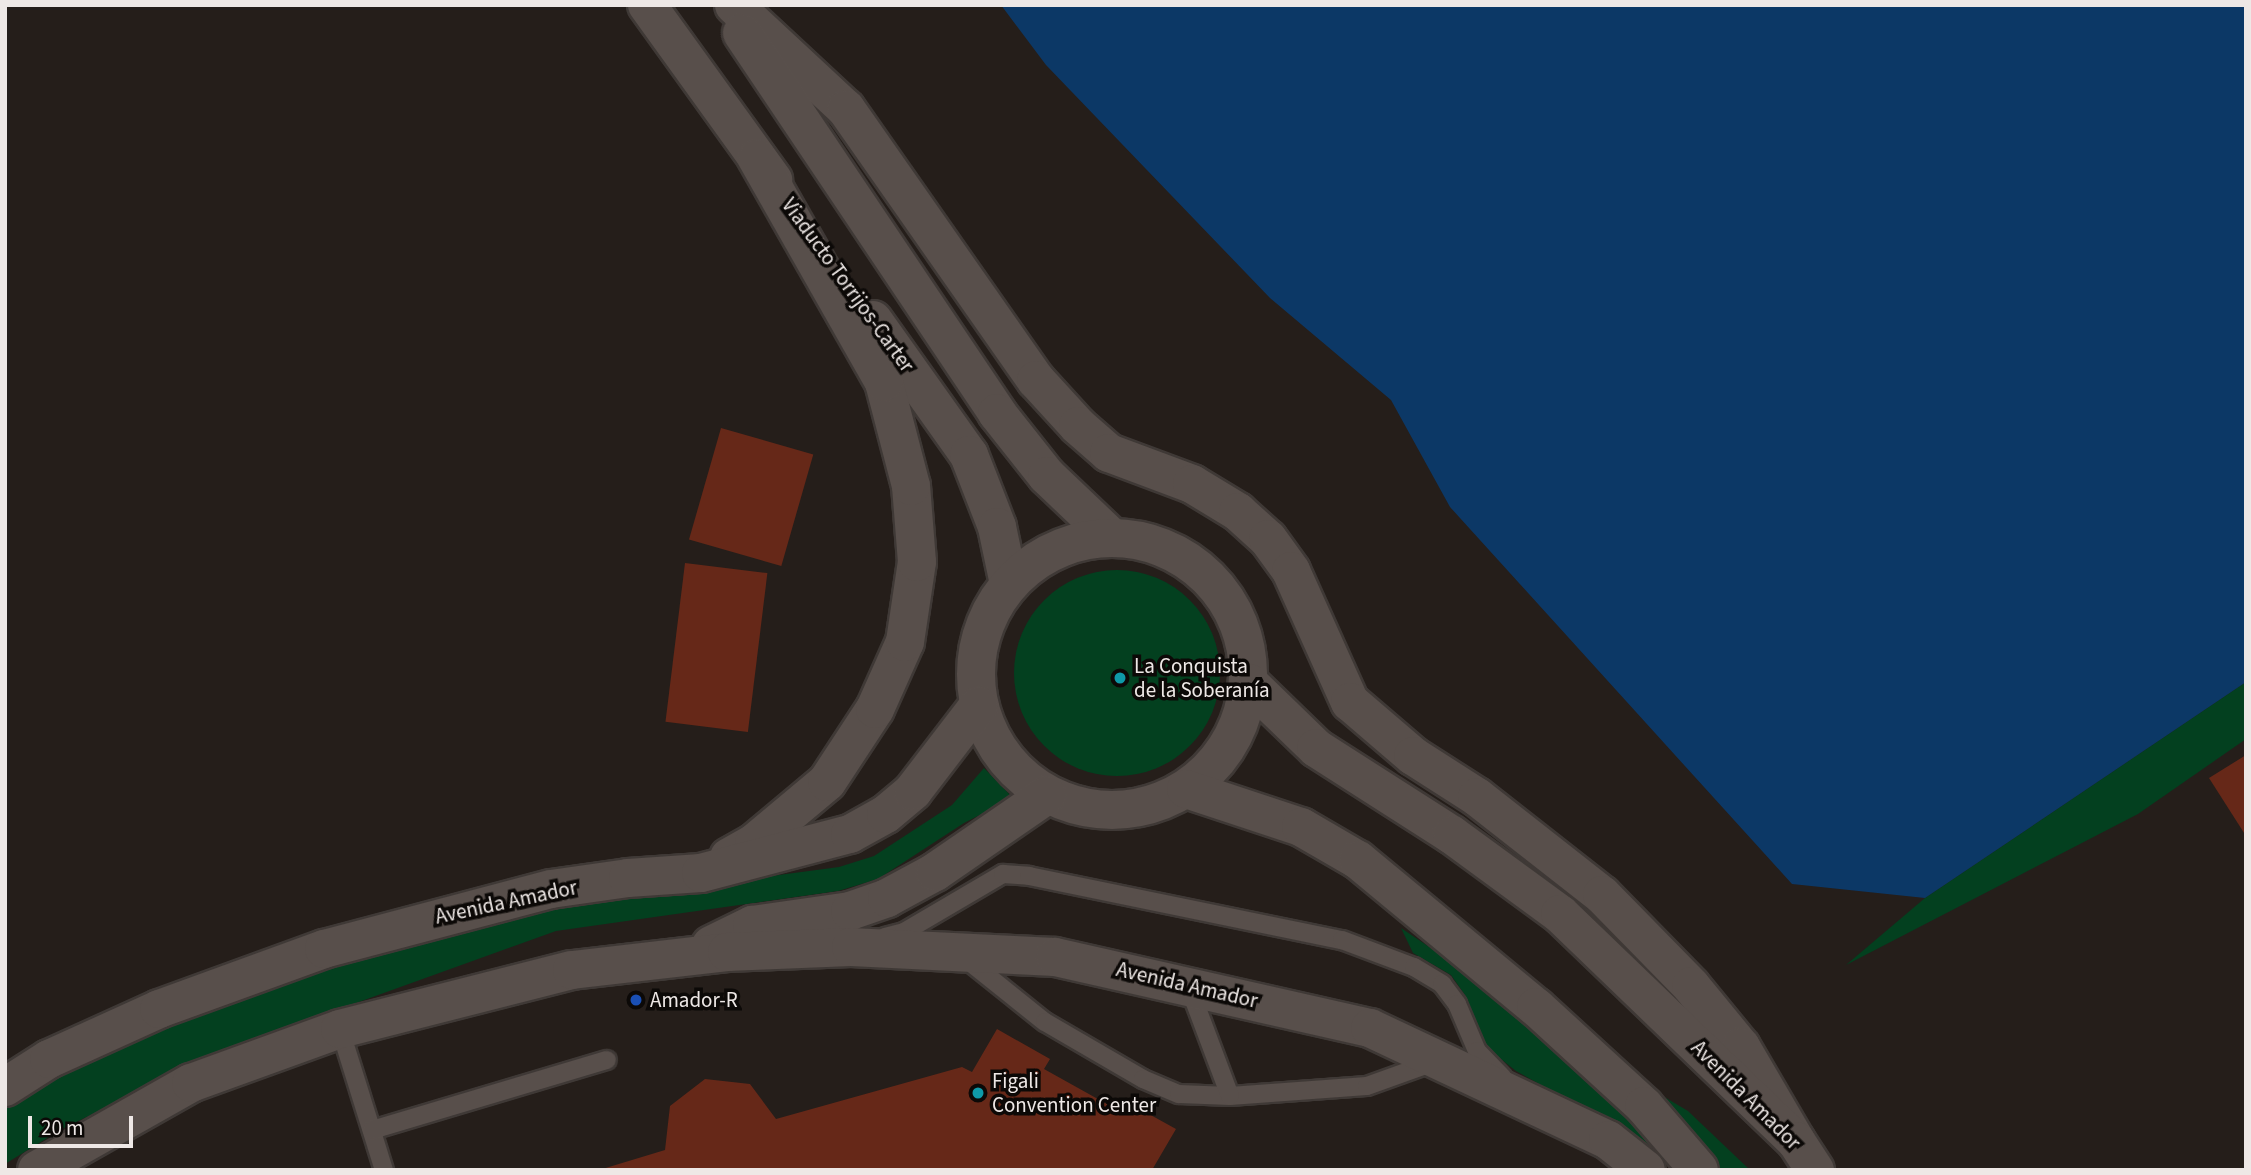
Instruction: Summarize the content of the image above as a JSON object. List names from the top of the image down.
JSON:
{
  "streets": {
    "main road": ["Viaducto Torrijos-Carter", "Avenida Amador"]
  },
  "places": ["La Conquista de la Soberanía", "Amador-R", "Figali Convention Center"],
  "scale_bar": "20 m"
}
